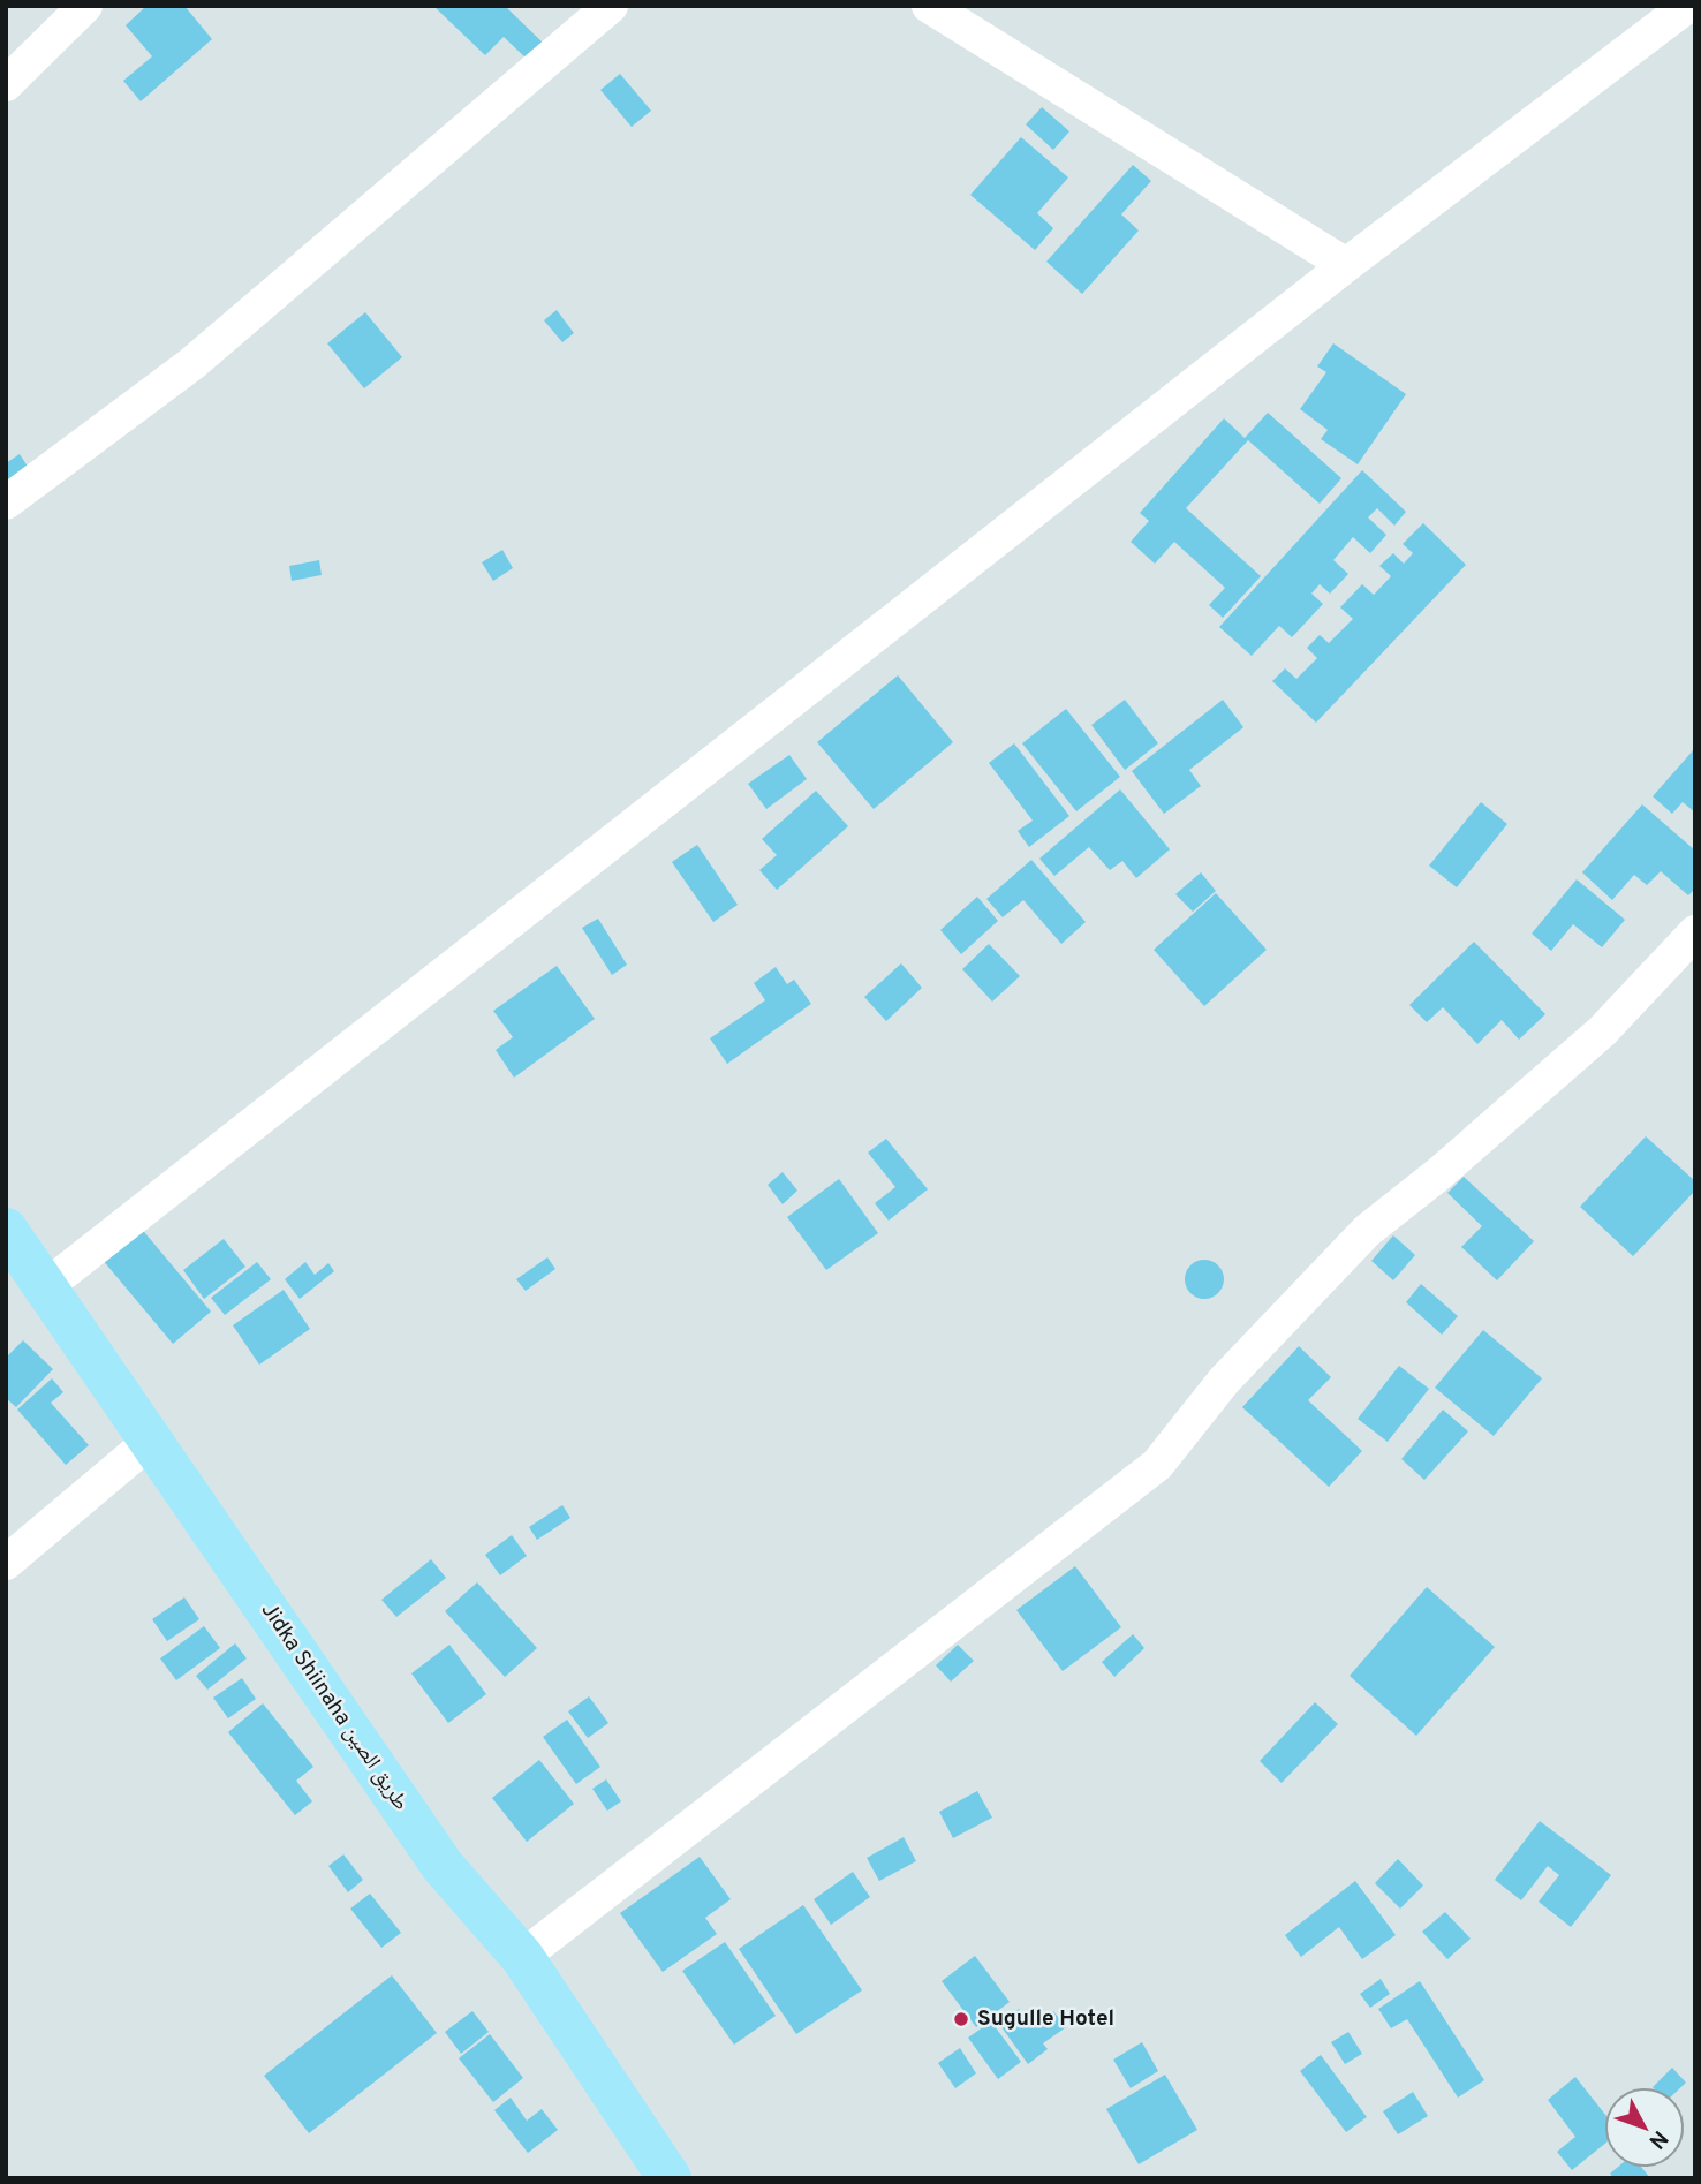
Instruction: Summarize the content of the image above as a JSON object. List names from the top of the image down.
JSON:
{
  "streets": {
    "main road": ["Jidka Shiinaha طريق الصين"]
  },
  "places": ["Sugulle Hotel"],
  "north": "bottom right"
}
